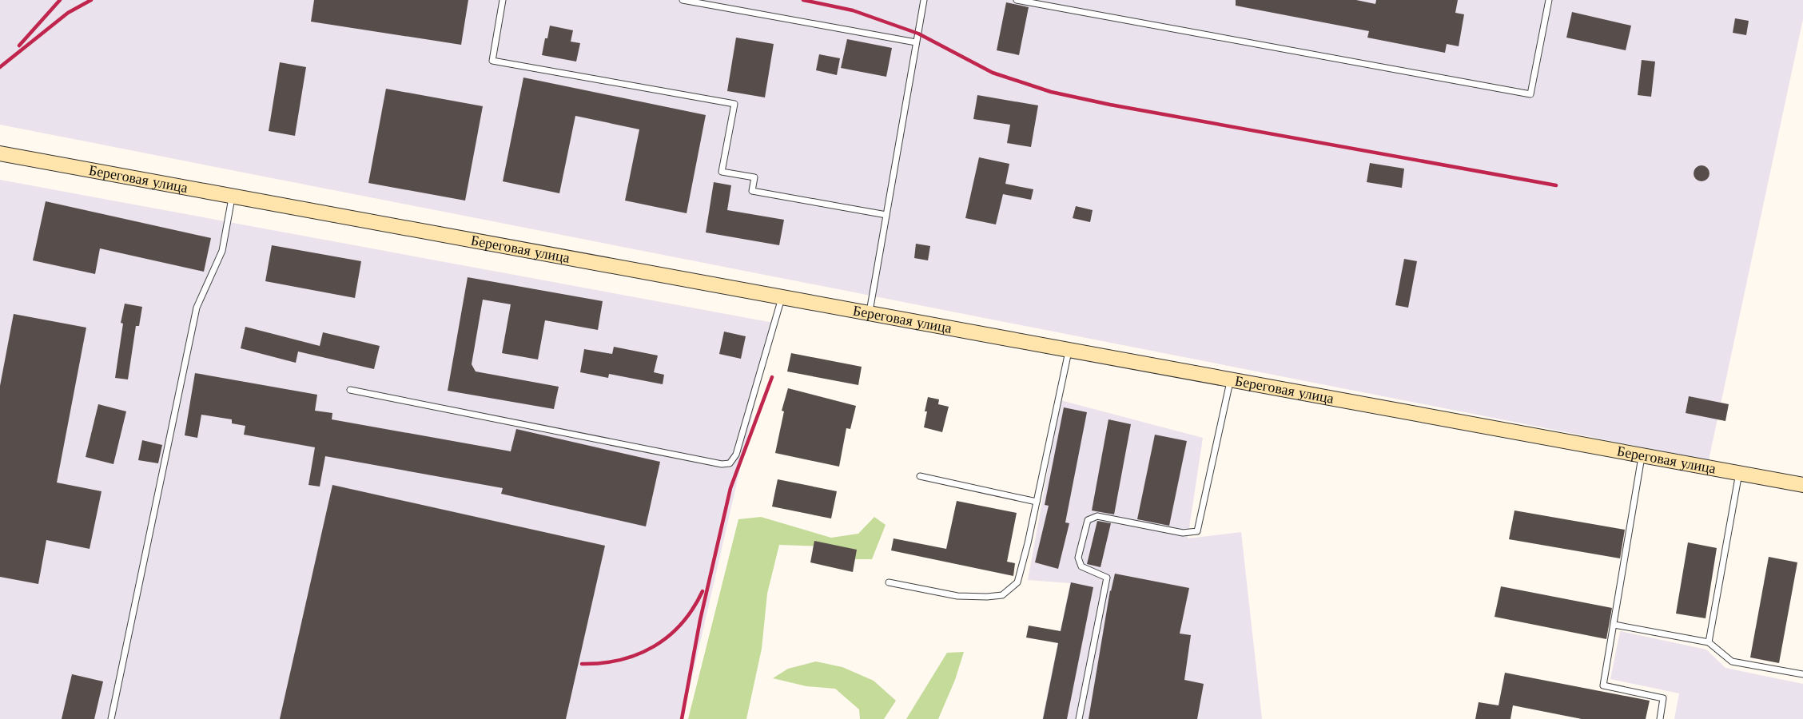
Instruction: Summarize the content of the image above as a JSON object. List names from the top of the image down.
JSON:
{
  "streets": {
    "street": ["Береговая улица"]
  }
}
